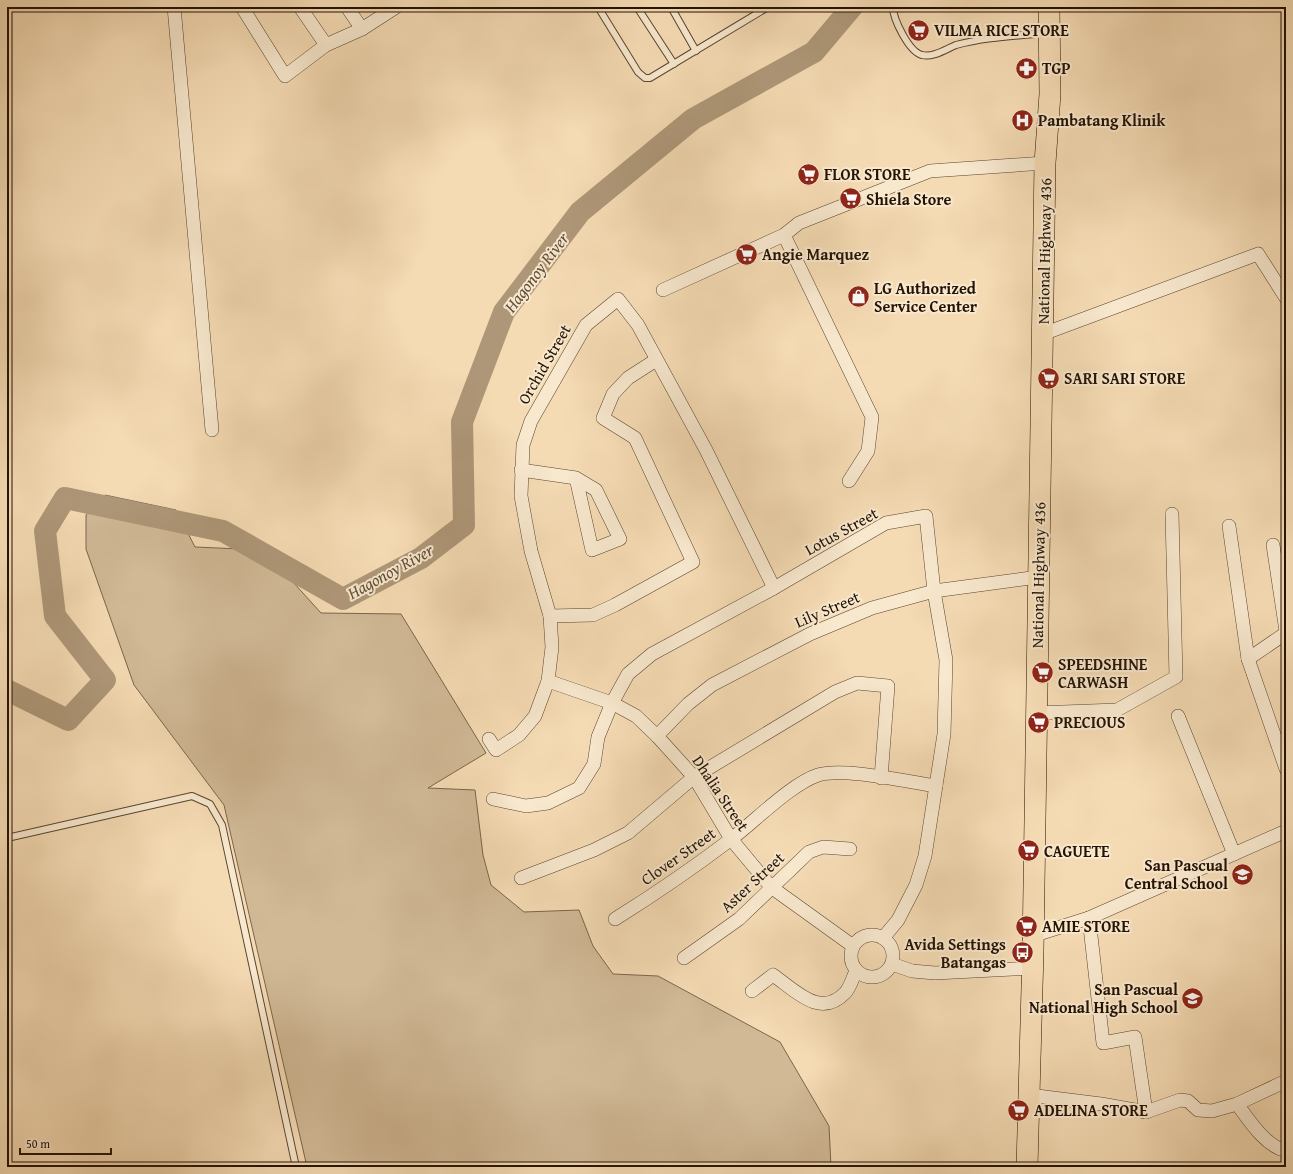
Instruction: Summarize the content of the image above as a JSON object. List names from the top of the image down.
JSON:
{
  "streets": {
    "main road": ["National Highway 436"],
    "street": [
      "Orchid Street",
      "Lotus Street",
      "Lily Street",
      "Dhalia Street",
      "Clover Street",
      "Aster Street"
    ]
  },
  "crossings": [
    ["National Highway 436", "Lily Street"],
    ["Orchid Street", "Lotus Street"],
    ["Orchid Street", "Dhalia Street"],
    ["Lotus Street", "Lily Street"],
    ["Lotus Street", "Dhalia Street"],
    ["Lotus Street", "Clover Street"],
    ["Lily Street", "Dhalia Street"],
    ["Dhalia Street", "Clover Street"],
    ["Dhalia Street", "Aster Street"]
  ],
  "water": ["Hagonoy River"],
  "places": {
    "supermarket": [
      "VILMA RICE STORE",
      "FLOR STORE",
      "Shiela Store",
      "Angie Marquez",
      "SARI SARI STORE",
      "SPEEDSHINE CARWASH",
      "PRECIOUS",
      "CAGUETE",
      "AMIE STORE",
      "ADELINA STORE"
    ],
    "pharmacy": ["TGP"],
    "hospital": ["Pambatang Klinik"],
    "shop": ["LG Authorized Service Center"],
    "school or university": ["San Pascual Central School", "San Pascual National High School"],
    "bus stop": ["Avida Settings Batangas"]
  },
  "scale_bar": "50 m"
}
